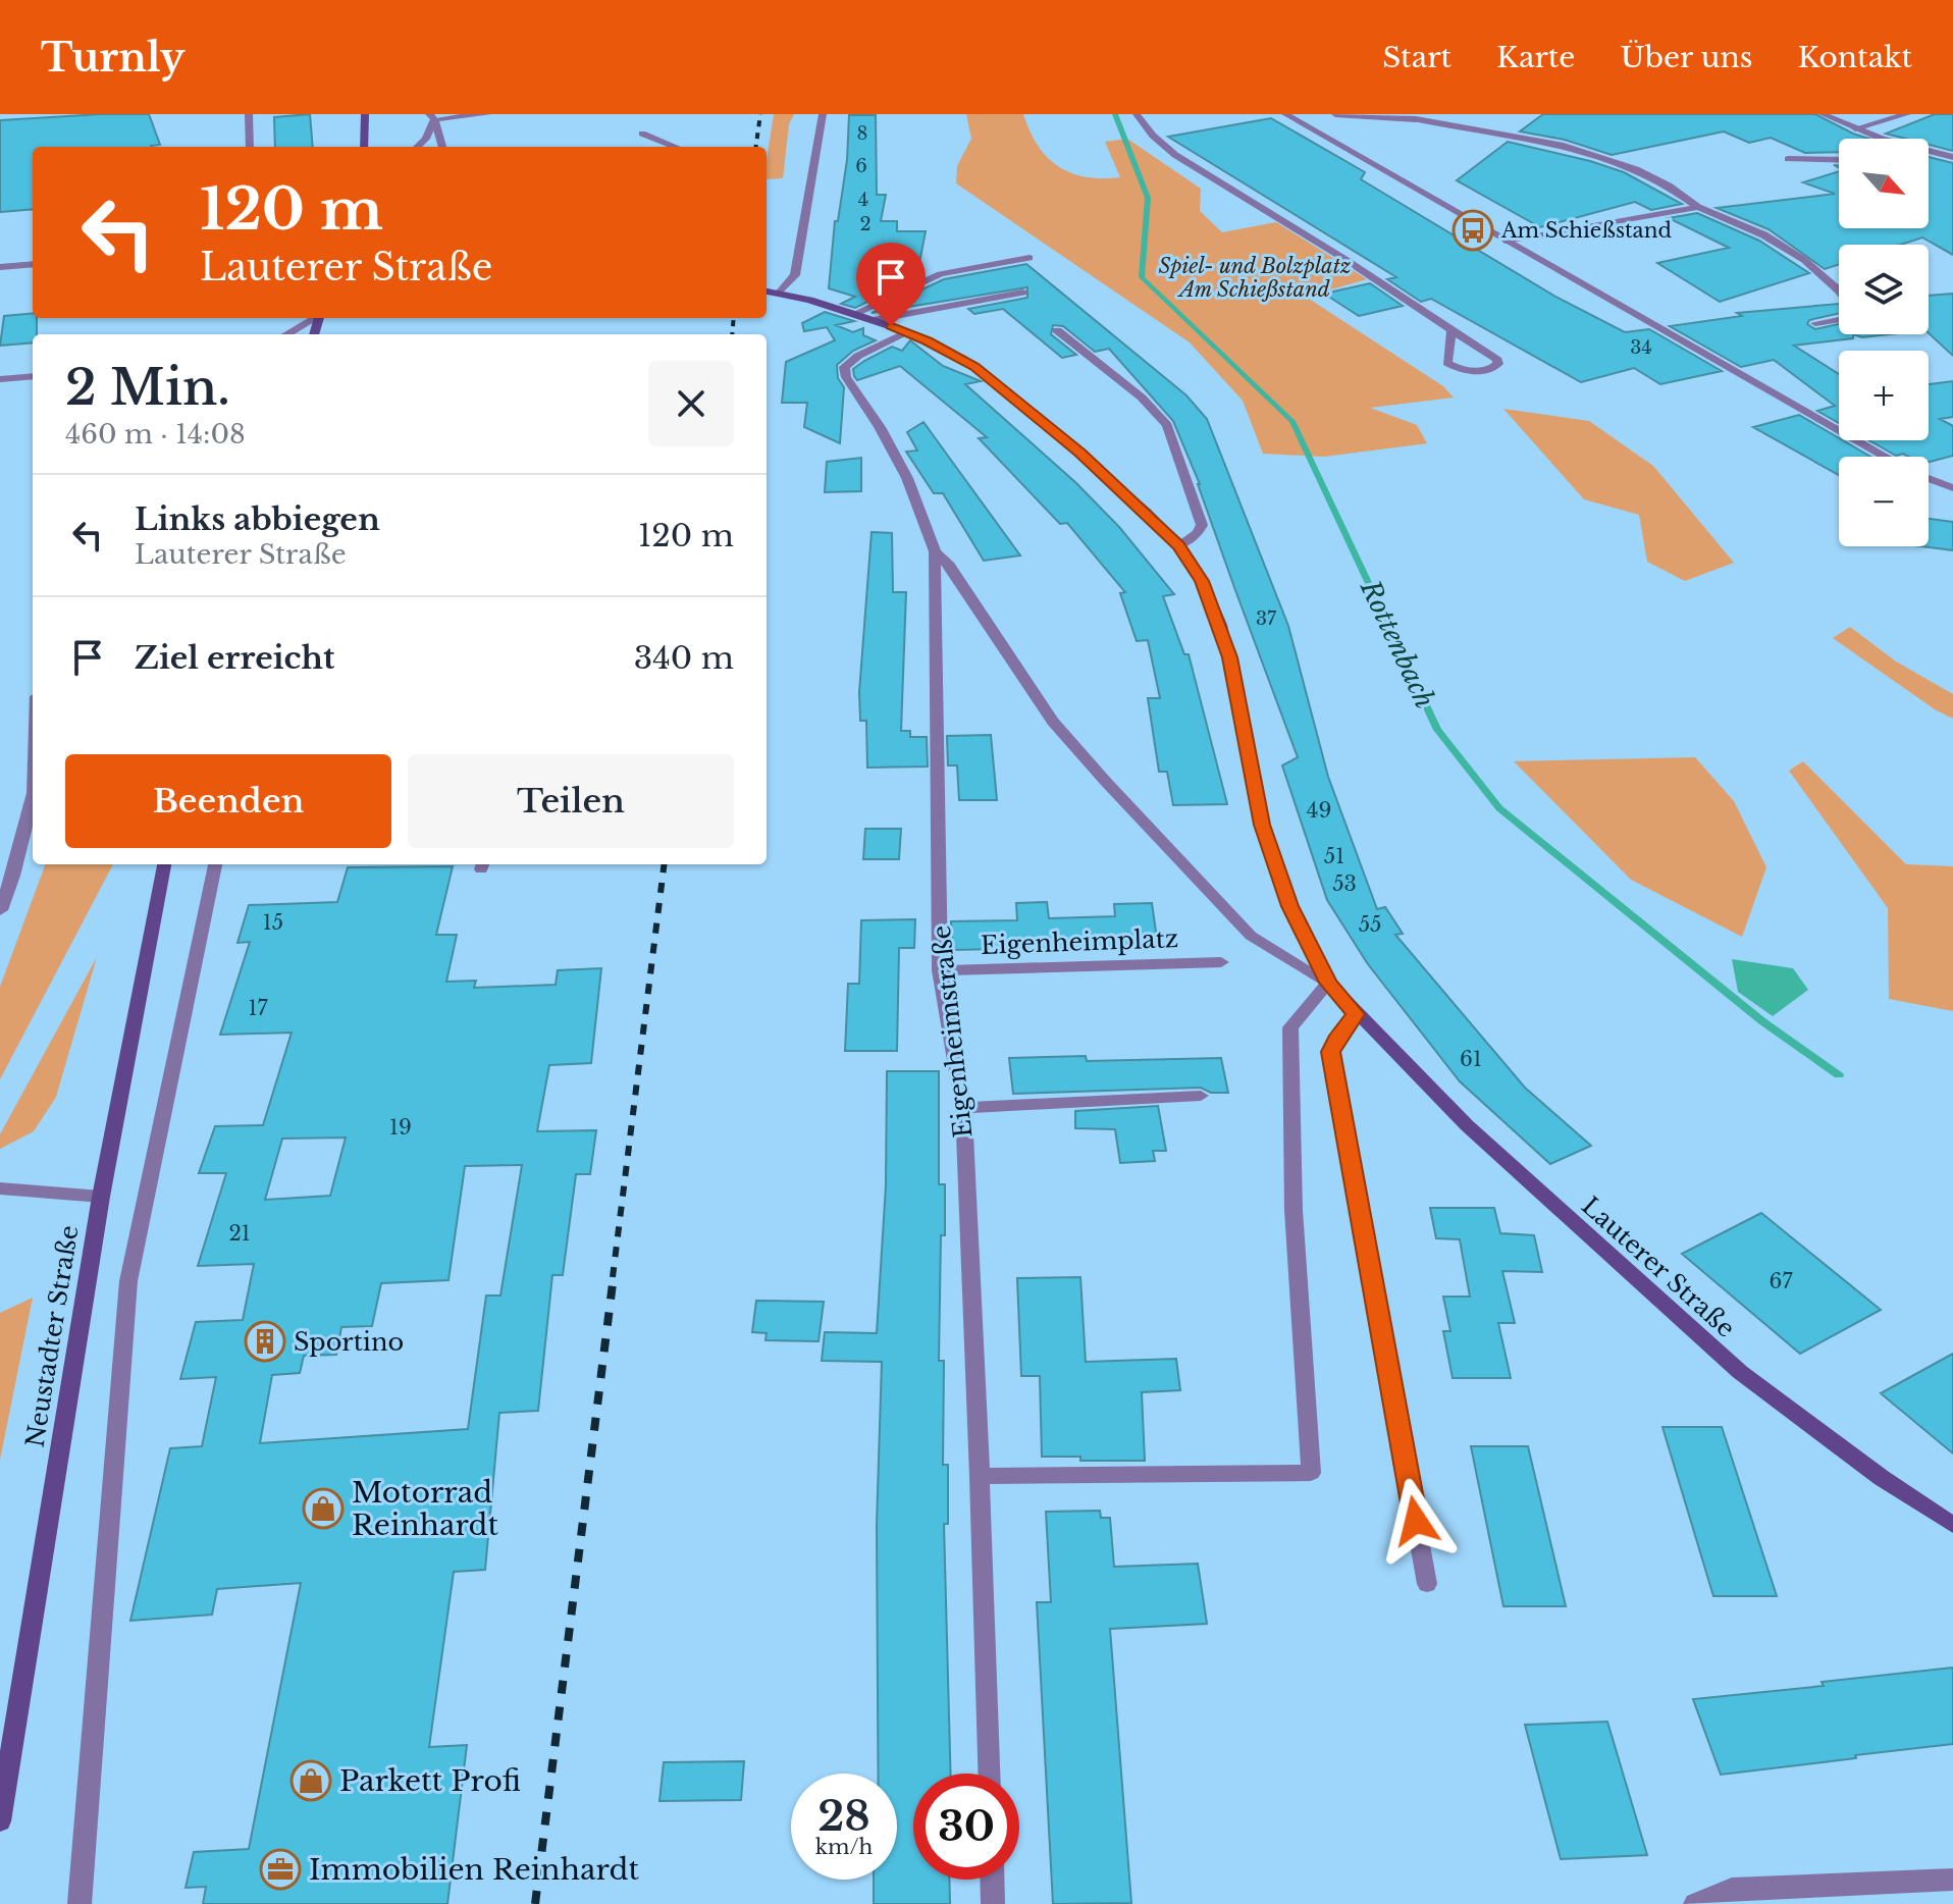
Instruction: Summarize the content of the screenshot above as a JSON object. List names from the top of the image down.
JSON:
{
  "streets": {
    "street": [
      "Eigenheimplatz",
      "Eigenheimstraße",
      "Lauterer Straße",
      "Neustadter Straße"
    ]
  },
  "crossings": [
    ["Eigenheimplatz", "Eigenheimstraße"],
    ["Eigenheimstraße", "Lauterer Straße"]
  ],
  "water": ["Rottenbach"],
  "parks": ["Spiel- und Bolzplatz Am Schießstand"],
  "places": {
    "bus stop": ["Am Schießstand"],
    "building": ["Sportino"],
    "shop": ["Motorrad Reinhardt", "Parkett Profi"],
    "office": ["Immobilien Reinhardt"]
  },
  "house_numbers": [
    "8",
    "6",
    "4",
    "2",
    "34",
    "37",
    "49",
    "51",
    "53",
    "15",
    "55",
    "17",
    "61",
    "19",
    "21",
    "67"
  ],
  "north": "bottom right",
  "page": {
    "header": "Turnly",
    "nav": [
      "Start",
      "Karte",
      "Über uns",
      "Kontakt"
    ],
    "map_buttons": ["+", "−"],
    "turn": ["120 m", "Lauterer Straße"],
    "heading": ["2 Min.", "460 m · 14:08"],
    "list": [
      {
        "name": "Links abbiegen",
        "note": "Lauterer Straße",
        "value": "120 m"
      },
      {
        "name": "Ziel erreicht",
        "value": "340 m"
      }
    ],
    "buttons": ["Beenden", "Teilen"],
    "speed": "28 km/h",
    "limit": "30"
  }
}
